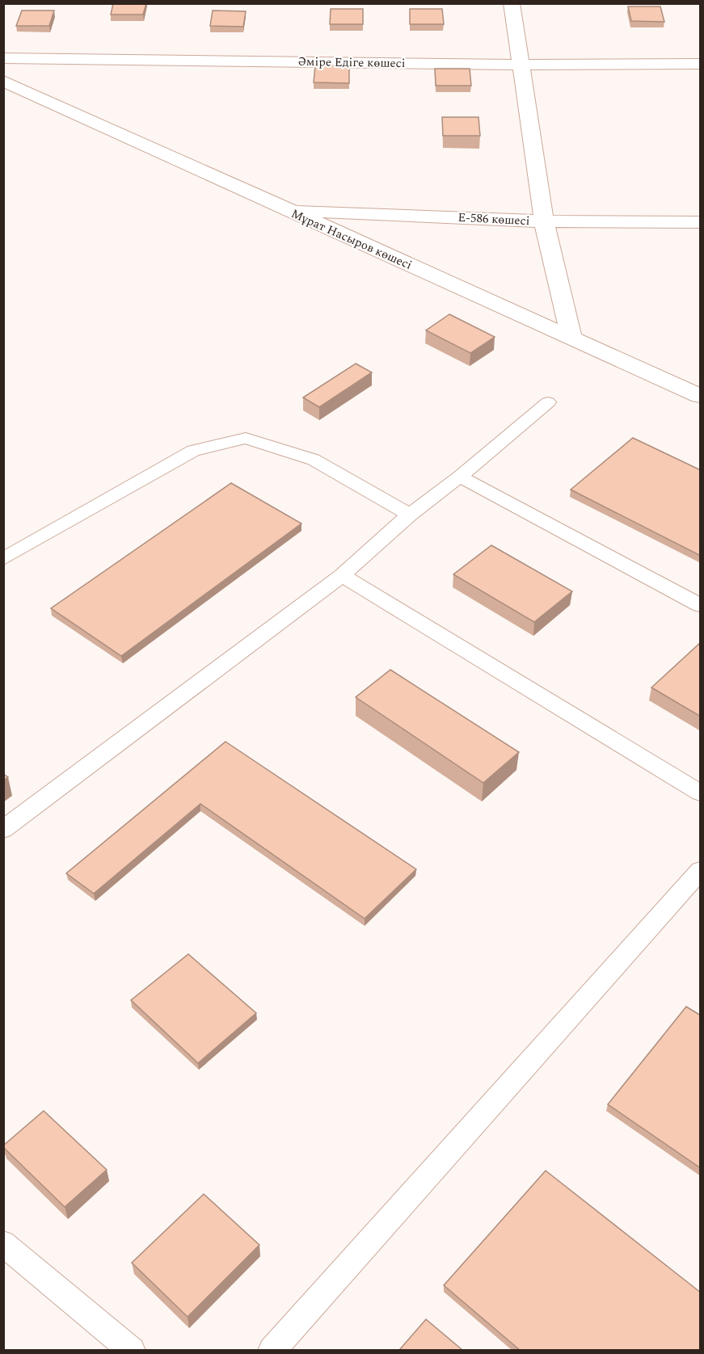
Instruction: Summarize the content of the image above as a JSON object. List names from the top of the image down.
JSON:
{
  "streets": {
    "street": ["Әміре Едіге көшесі", "Е-586 көшесі", "Мұрат Насыров көшесі"]
  },
  "crossings": [
    ["Е-586 көшесі", "Мұрат Насыров көшесі"]
  ]
}
